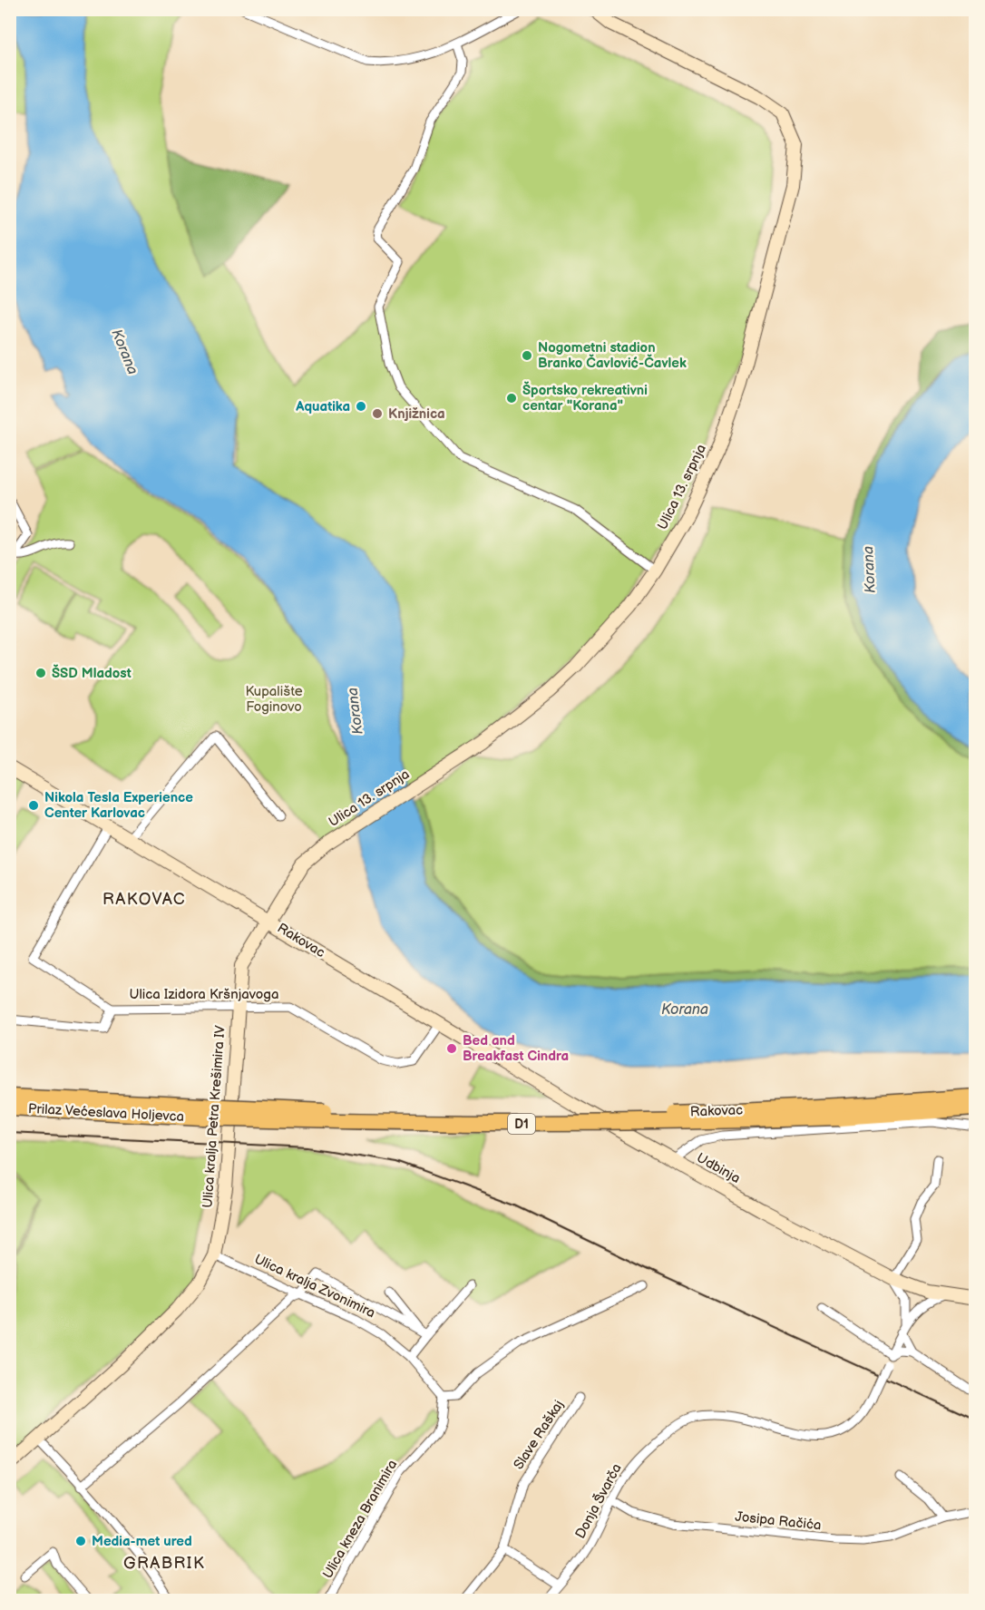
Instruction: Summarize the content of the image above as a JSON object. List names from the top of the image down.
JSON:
{
  "streets": {
    "highway": ["Rakovac", "Prilaz Većeslava Holjevca", "D1"],
    "street": [
      "Ulica 13. srpnja",
      "Ulica Izidora Kršnjavoga",
      "Ulica kralja Petra Krešimira IV",
      "Udbinja",
      "Ulica kralja Zvonimira",
      "Slave Raškaj",
      "Donja Švarča",
      "Ulica kneza Branimira",
      "Josipa Račića"
    ]
  },
  "crossings": [
    ["Ulica 13. srpnja", "Rakovac"],
    ["Ulica 13. srpnja", "Ulica kralja Petra Krešimira IV"],
    ["Rakovac", "Ulica Izidora Kršnjavoga"],
    ["Rakovac", "Prilaz Većeslava Holjevca"],
    ["Rakovac", "Ulica kralja Petra Krešimira IV"],
    ["Rakovac", "D1"],
    ["Rakovac", "Udbinja"],
    ["Ulica Izidora Kršnjavoga", "Ulica kralja Petra Krešimira IV"],
    ["Ulica kralja Petra Krešimira IV", "Ulica kralja Zvonimira"],
    ["Ulica kralja Zvonimira", "Ulica kneza Branimira"],
    ["Donja Švarča", "Josipa Račića"]
  ],
  "districts": ["RAKOVAC", "GRABRIK"],
  "water": ["Korana"],
  "parks": ["Kupalište Foginovo"],
  "places": [
    "Nogometni stadion Branko Čavlović-Čavlek",
    "Športsko rekreativni centar \"Korana\"",
    "Aquatika",
    "Knjižnica",
    "ŠSD Mladost",
    "Nikola Tesla Experience Center Karlovac",
    "Bed and Breakfast Cindra",
    "Media-met ured"
  ]
}
